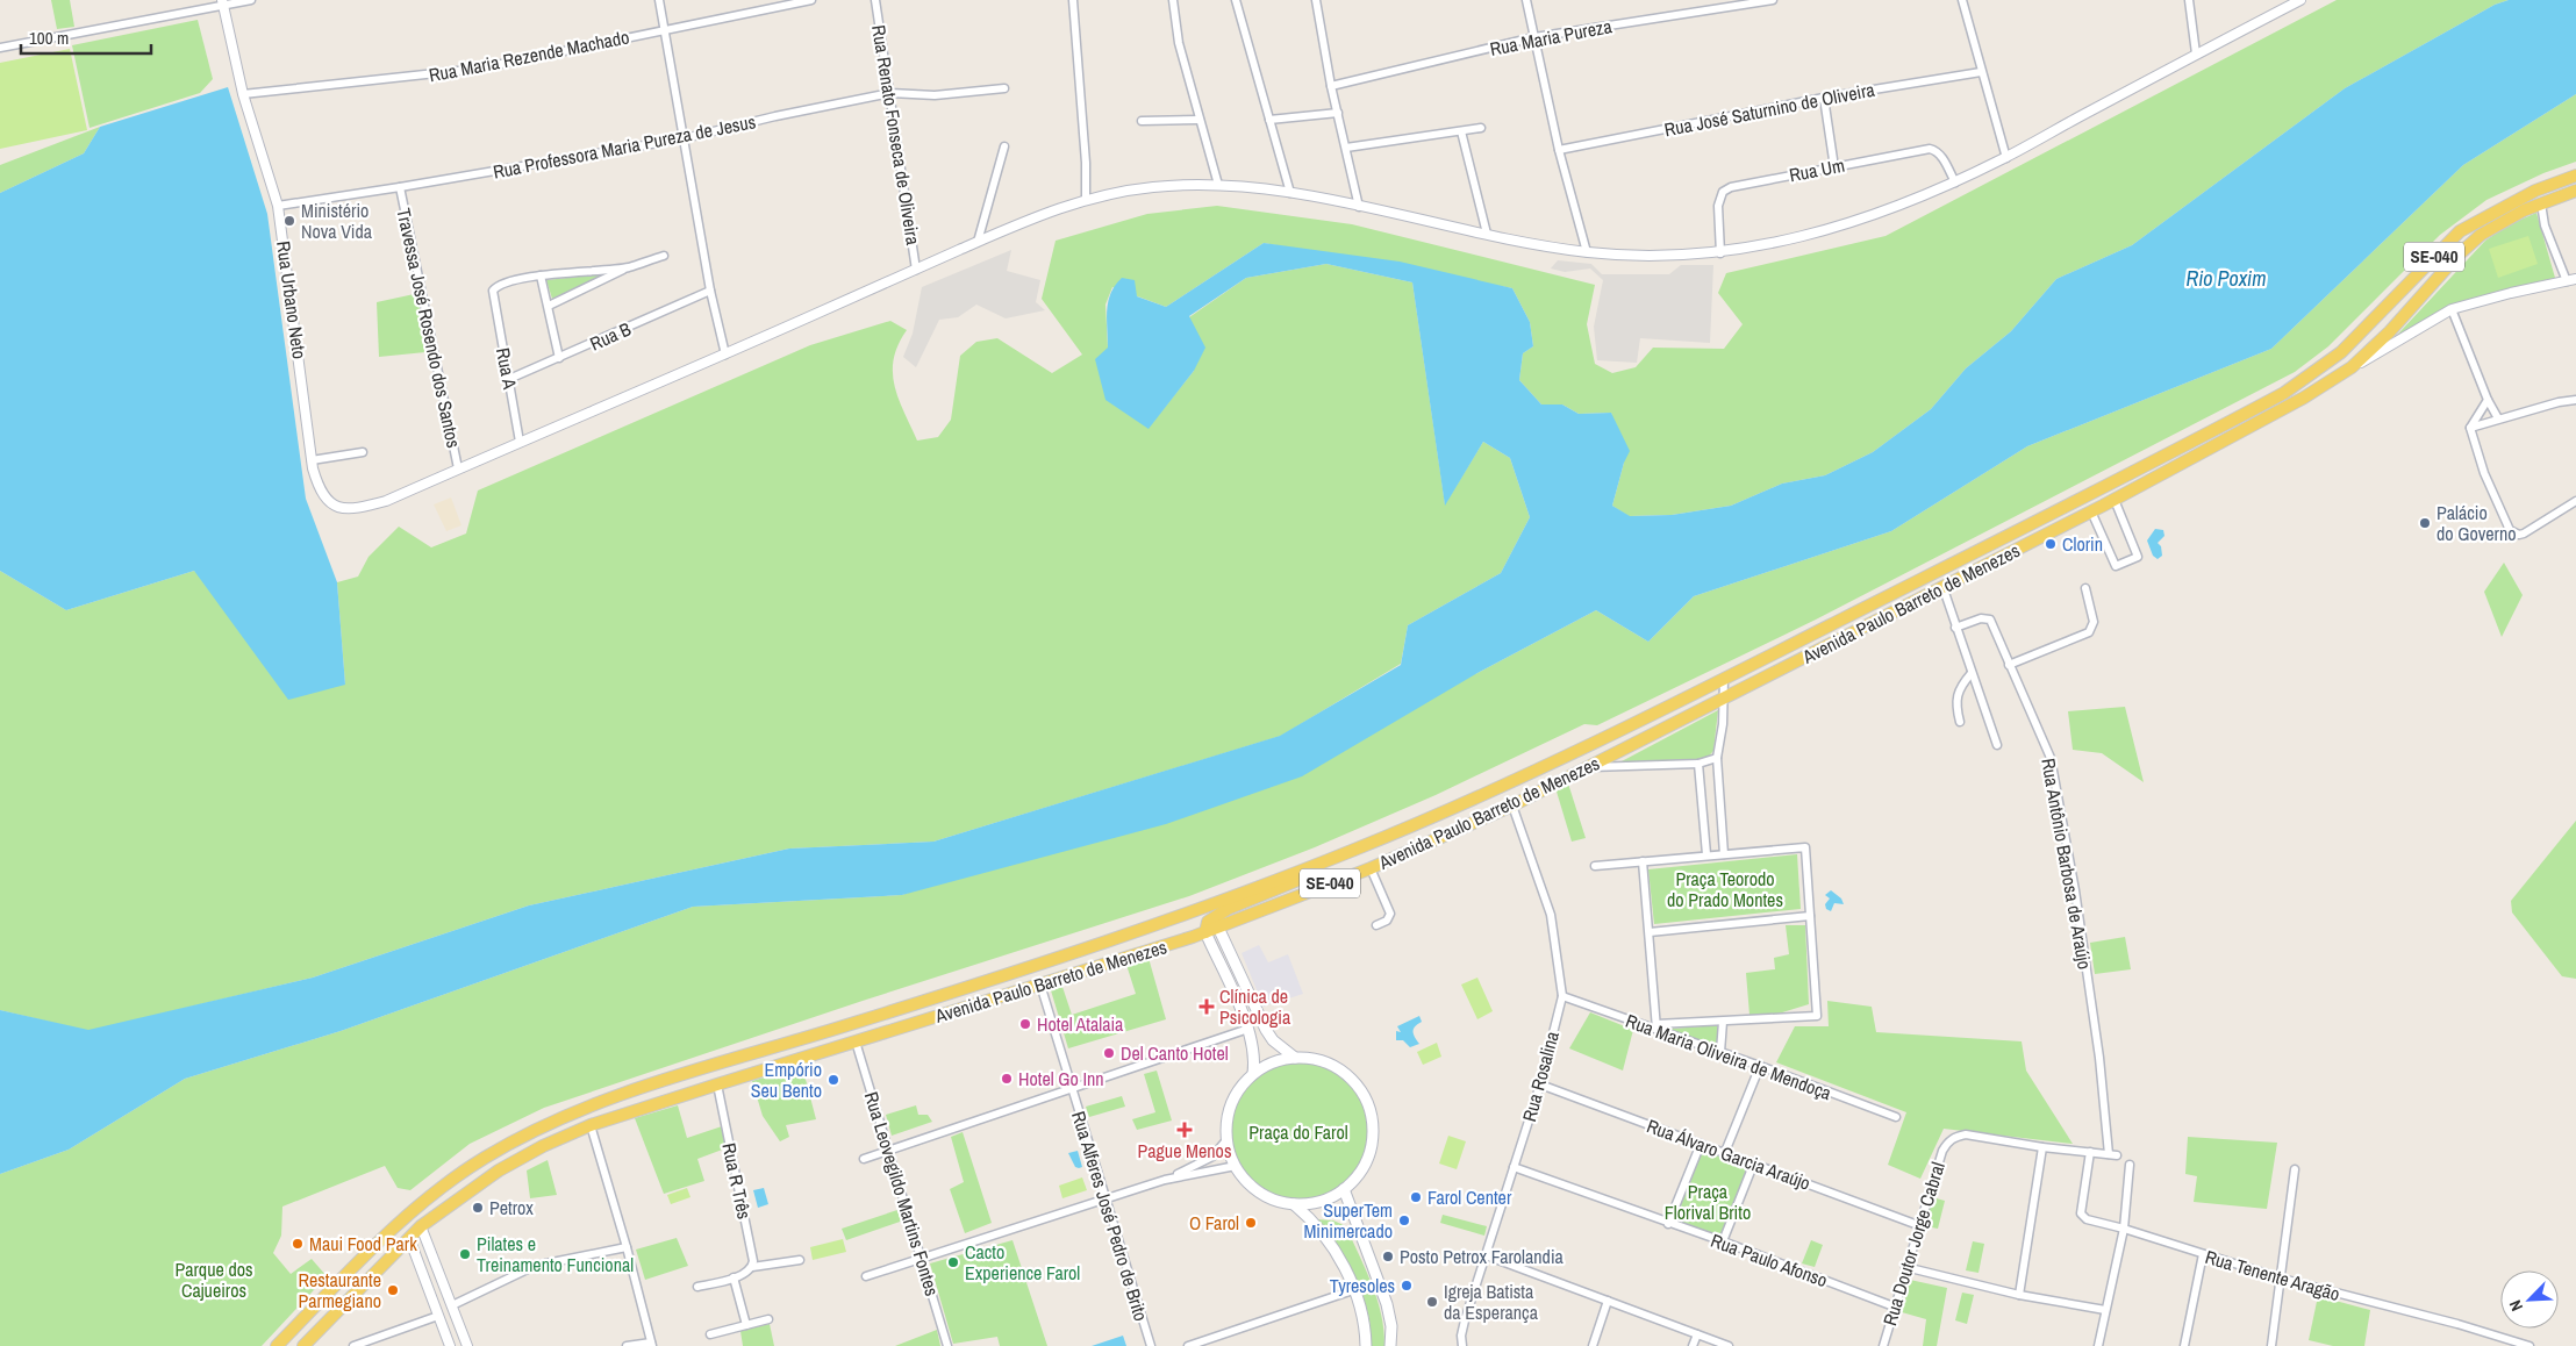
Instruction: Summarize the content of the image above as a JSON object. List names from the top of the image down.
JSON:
{
  "streets": {
    "main road": ["SE-040", "Avenida Paulo Barreto de Menezes"],
    "street": [
      "Rua Maria Pureza",
      "Rua Maria Rezende Machado",
      "Rua José Saturnino de Oliveira",
      "Rua Renato Fonseca de Oliveira",
      "Rua Professora Maria Pureza de Jesus",
      "Rua Um",
      "Rua Urbano Neto",
      "Travessa José Rosendo dos Santos",
      "Rua B",
      "Rua A",
      "Rua Antônio Barbosa de Araújo",
      "Rua Maria Oliveira de Mendoça",
      "Rua Rosalina",
      "Rua Álvaro Garcia Araújo",
      "Rua R Três",
      "Rua Leovegildo Martins Fontes",
      "Rua Alferes José Pedro de Brito",
      "Rua Doutor Jorge Cabral",
      "Rua Paulo Afonso",
      "Rua Tenente Aragão"
    ]
  },
  "crossings": [
    ["Rua Maria Rezende Machado", "Rua Urbano Neto"],
    ["Rua Renato Fonseca de Oliveira", "Rua Professora Maria Pureza de Jesus"],
    ["Rua Professora Maria Pureza de Jesus", "Rua Urbano Neto"],
    ["Rua Professora Maria Pureza de Jesus", "Travessa José Rosendo dos Santos"],
    ["SE-040", "Avenida Paulo Barreto de Menezes"],
    ["Rua Urbano Neto", "Travessa José Rosendo dos Santos"],
    ["Rua B", "Rua A"],
    ["Avenida Paulo Barreto de Menezes", "Rua Rosalina"],
    ["Avenida Paulo Barreto de Menezes", "Rua R Três"],
    ["Avenida Paulo Barreto de Menezes", "Rua Leovegildo Martins Fontes"],
    ["Avenida Paulo Barreto de Menezes", "Rua Alferes José Pedro de Brito"],
    ["Rua Antônio Barbosa de Araújo", "Rua Doutor Jorge Cabral"],
    ["Rua Maria Oliveira de Mendoça", "Rua Rosalina"],
    ["Rua Rosalina", "Rua Álvaro Garcia Araújo"],
    ["Rua Rosalina", "Rua Paulo Afonso"],
    ["Rua Álvaro Garcia Araújo", "Rua Doutor Jorge Cabral"],
    ["Rua Doutor Jorge Cabral", "Rua Paulo Afonso"],
    ["Rua Doutor Jorge Cabral", "Rua Tenente Aragão"]
  ],
  "water": ["Rio Poxim"],
  "parks": [
    "Praça Teorodo do Prado Montes",
    "Praça do Farol",
    "Praça Florival Brito",
    "Parque dos Cajueiros"
  ],
  "places": {
    "other": [
      "Ministério Nova Vida",
      "Palácio do Governo",
      "Clorin",
      "Hotel Atalaia",
      "Del Canto Hotel",
      "Hotel Go Inn",
      "Empório Seu Bento",
      "Farol Center",
      "Petrox",
      "SuperTem Minimercado",
      "O Farol",
      "Maui Food Park",
      "Pilates e Treinamento Funcional",
      "Posto Petrox Farolandia",
      "Cacto Experience Farol",
      "Tyresoles",
      "Restaurante Parmegiano",
      "Igreja Batista da Esperança"
    ],
    "health": ["Clínica de Psicologia", "Pague Menos"]
  },
  "scale_bar": "100 m",
  "north": "bottom left"
}
